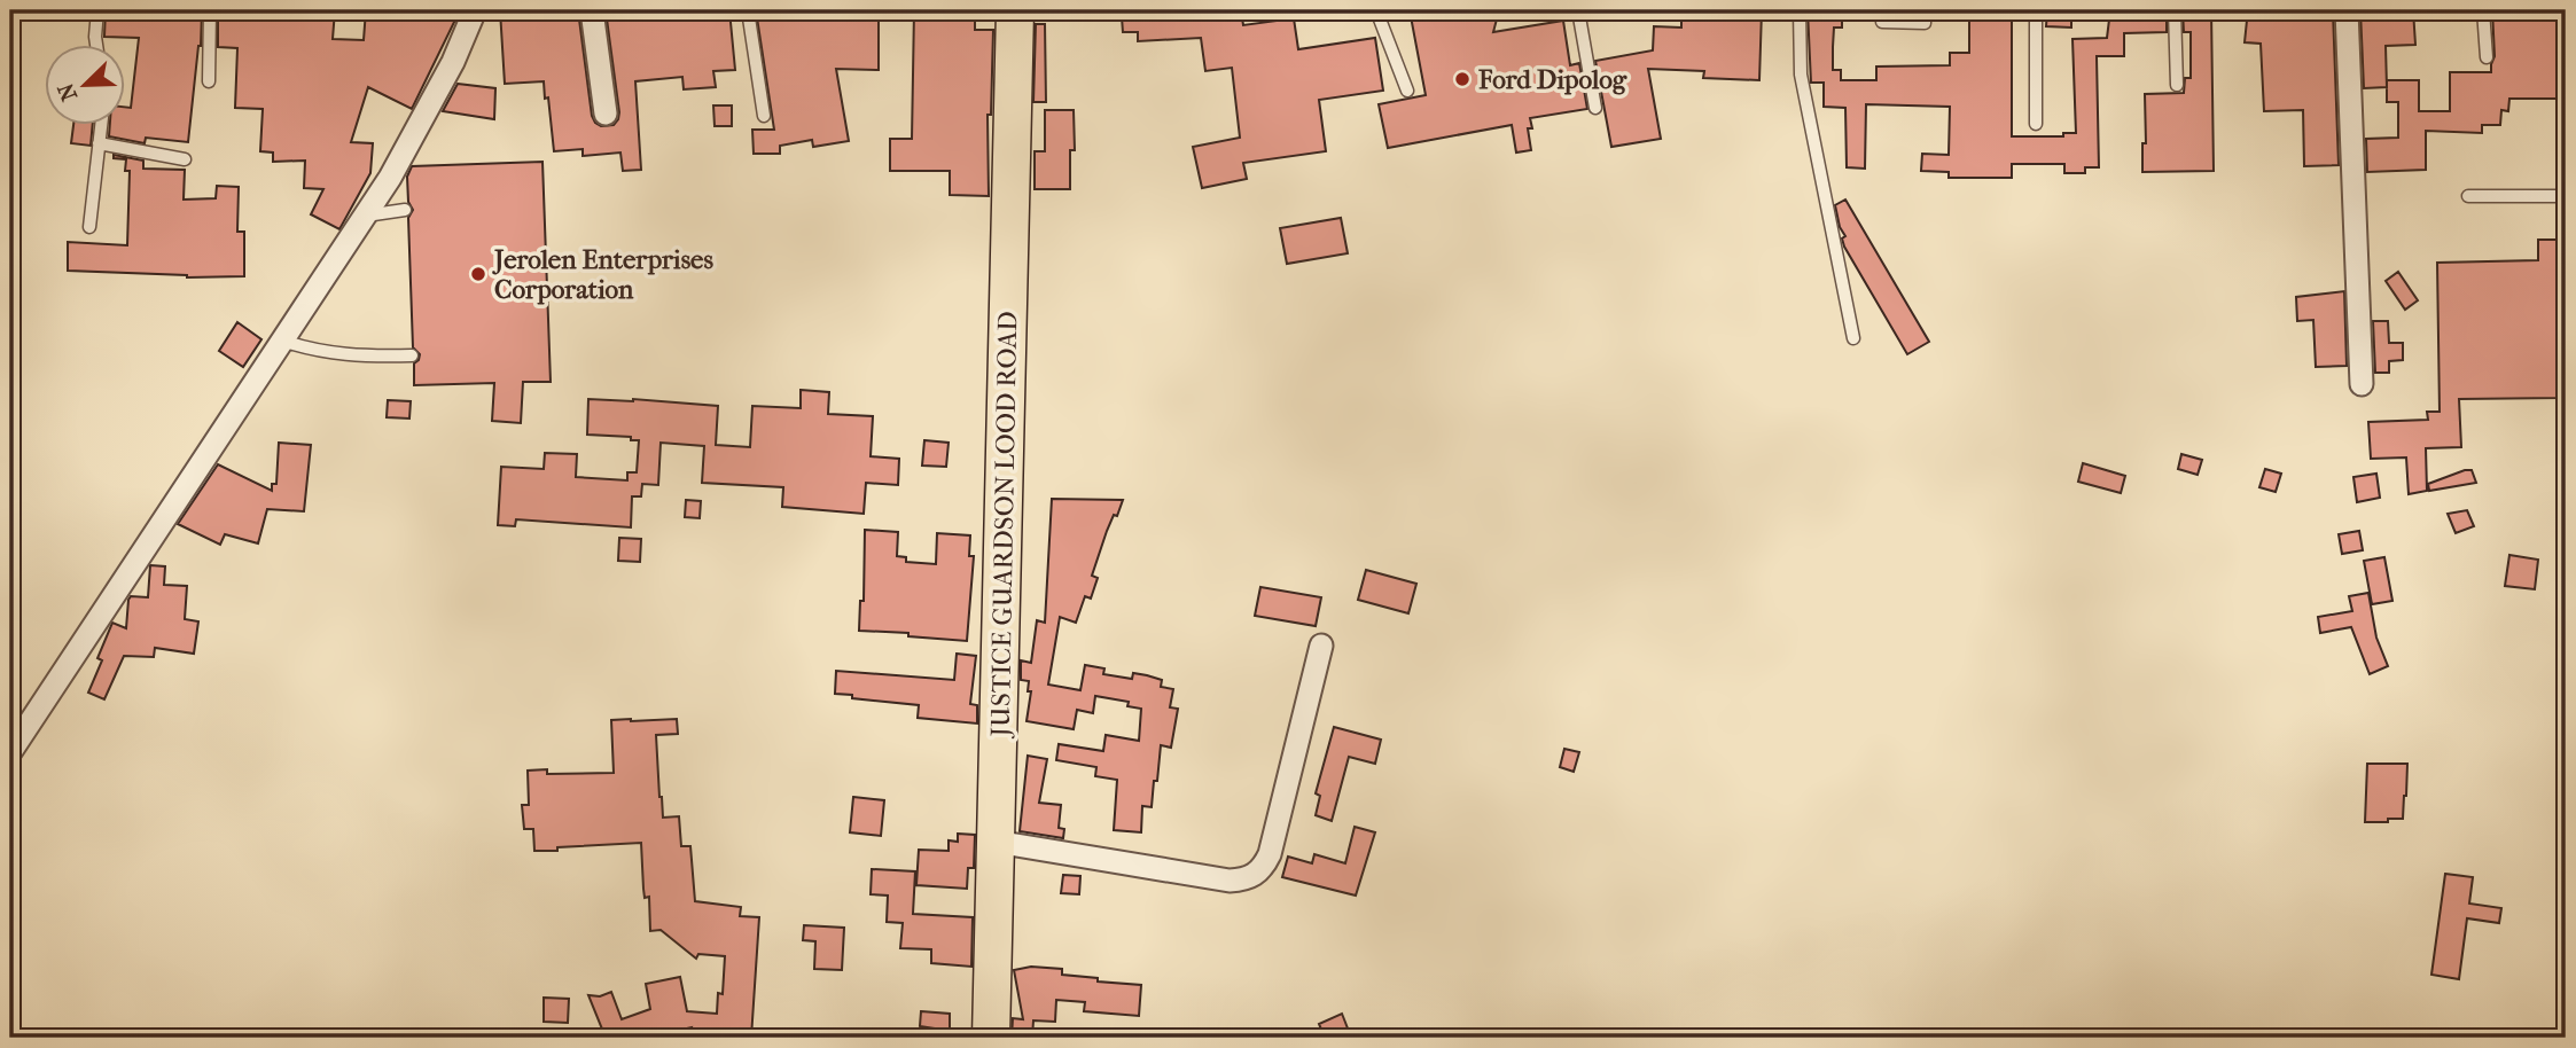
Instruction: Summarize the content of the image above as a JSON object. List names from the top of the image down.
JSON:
{
  "streets": {
    "main road": ["JUSTICE GUARDSON LOOD ROAD"]
  },
  "places": ["Ford Dipolog", "Jerolen Enterprises Corporation"],
  "north": "bottom left"
}
